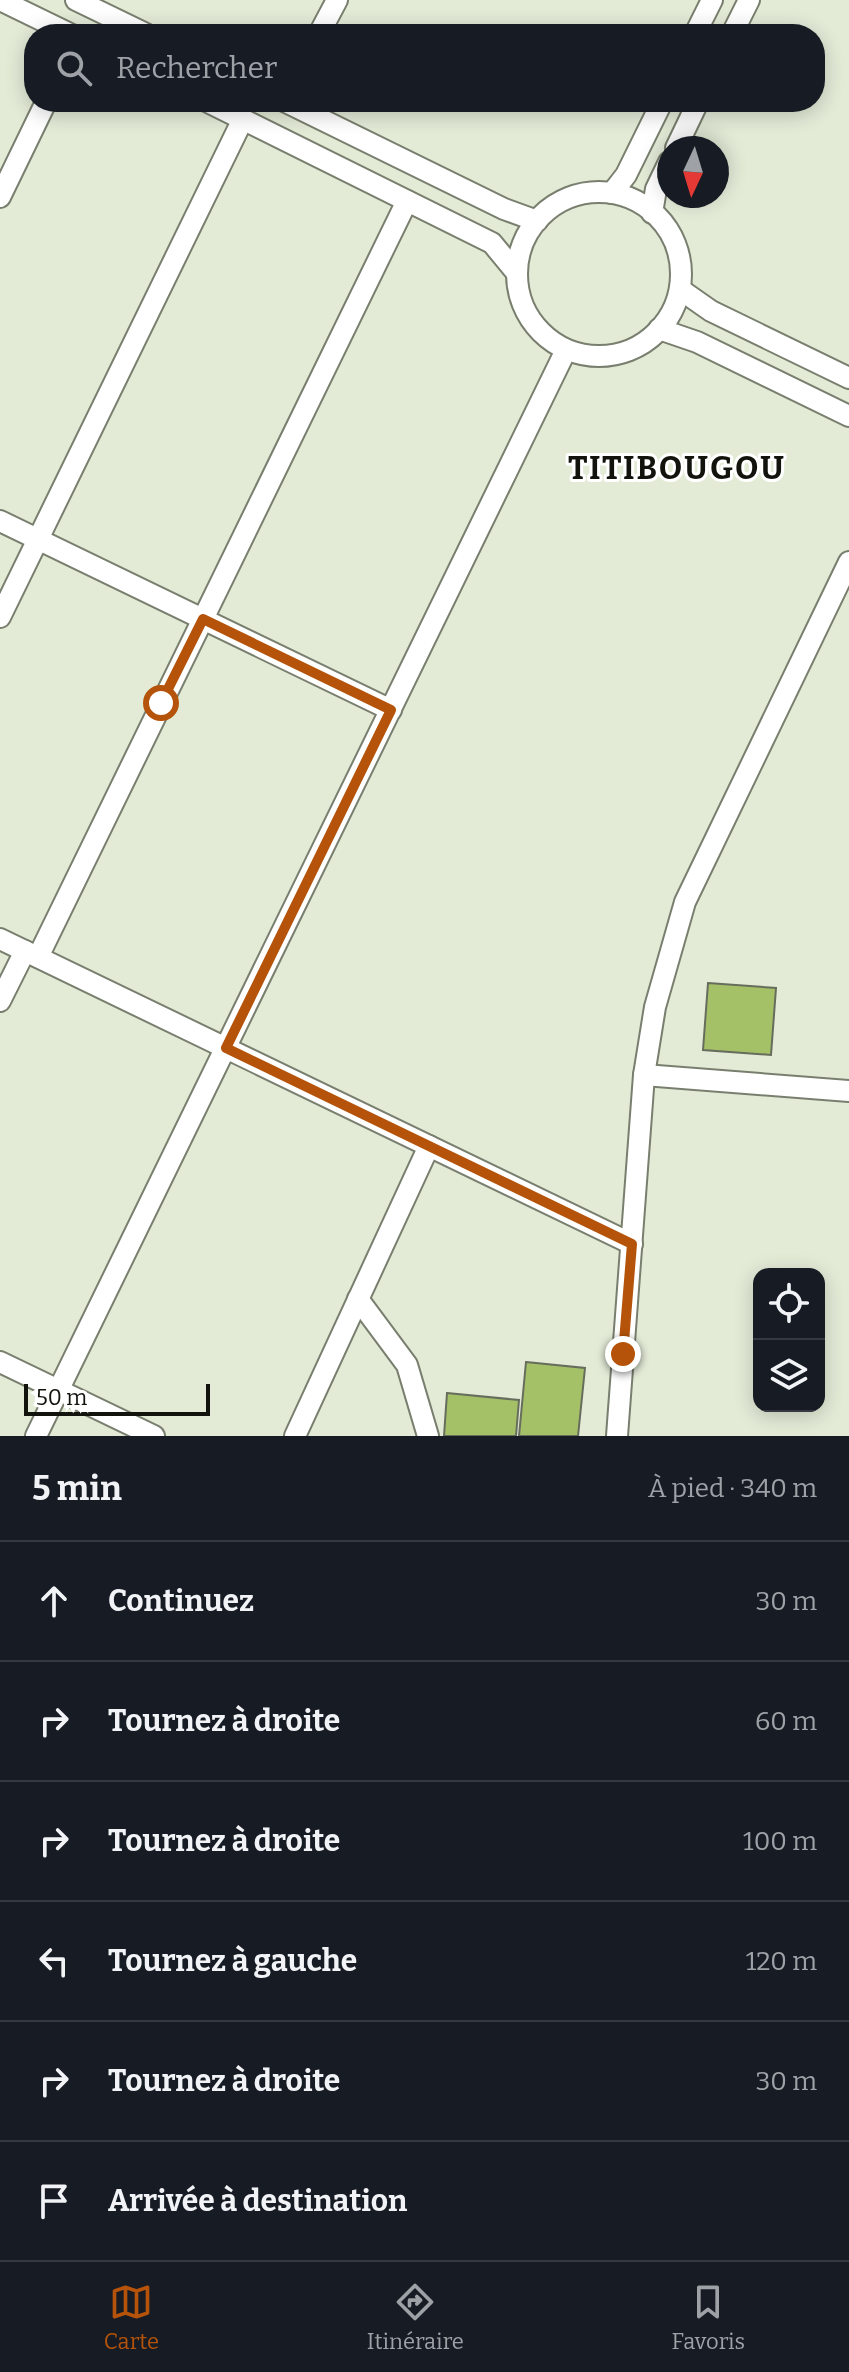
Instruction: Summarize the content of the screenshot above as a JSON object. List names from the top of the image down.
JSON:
{
  "districts": ["TITIBOUGOU"],
  "scale_bar": "50 m",
  "north": "bottom",
  "page": {
    "search": "Rechercher",
    "scale": "50 m",
    "heading": ["5 min", "À pied · 340 m"],
    "list": [
      ["Continuez", "30 m"],
      ["Tournez à droite", "60 m"],
      ["Tournez à droite", "100 m"],
      ["Tournez à gauche", "120 m"],
      ["Tournez à droite", "30 m"],
      "Arrivée à destination"
    ],
    "nav": ["Carte", "Itinéraire", "Favoris"]
  }
}
